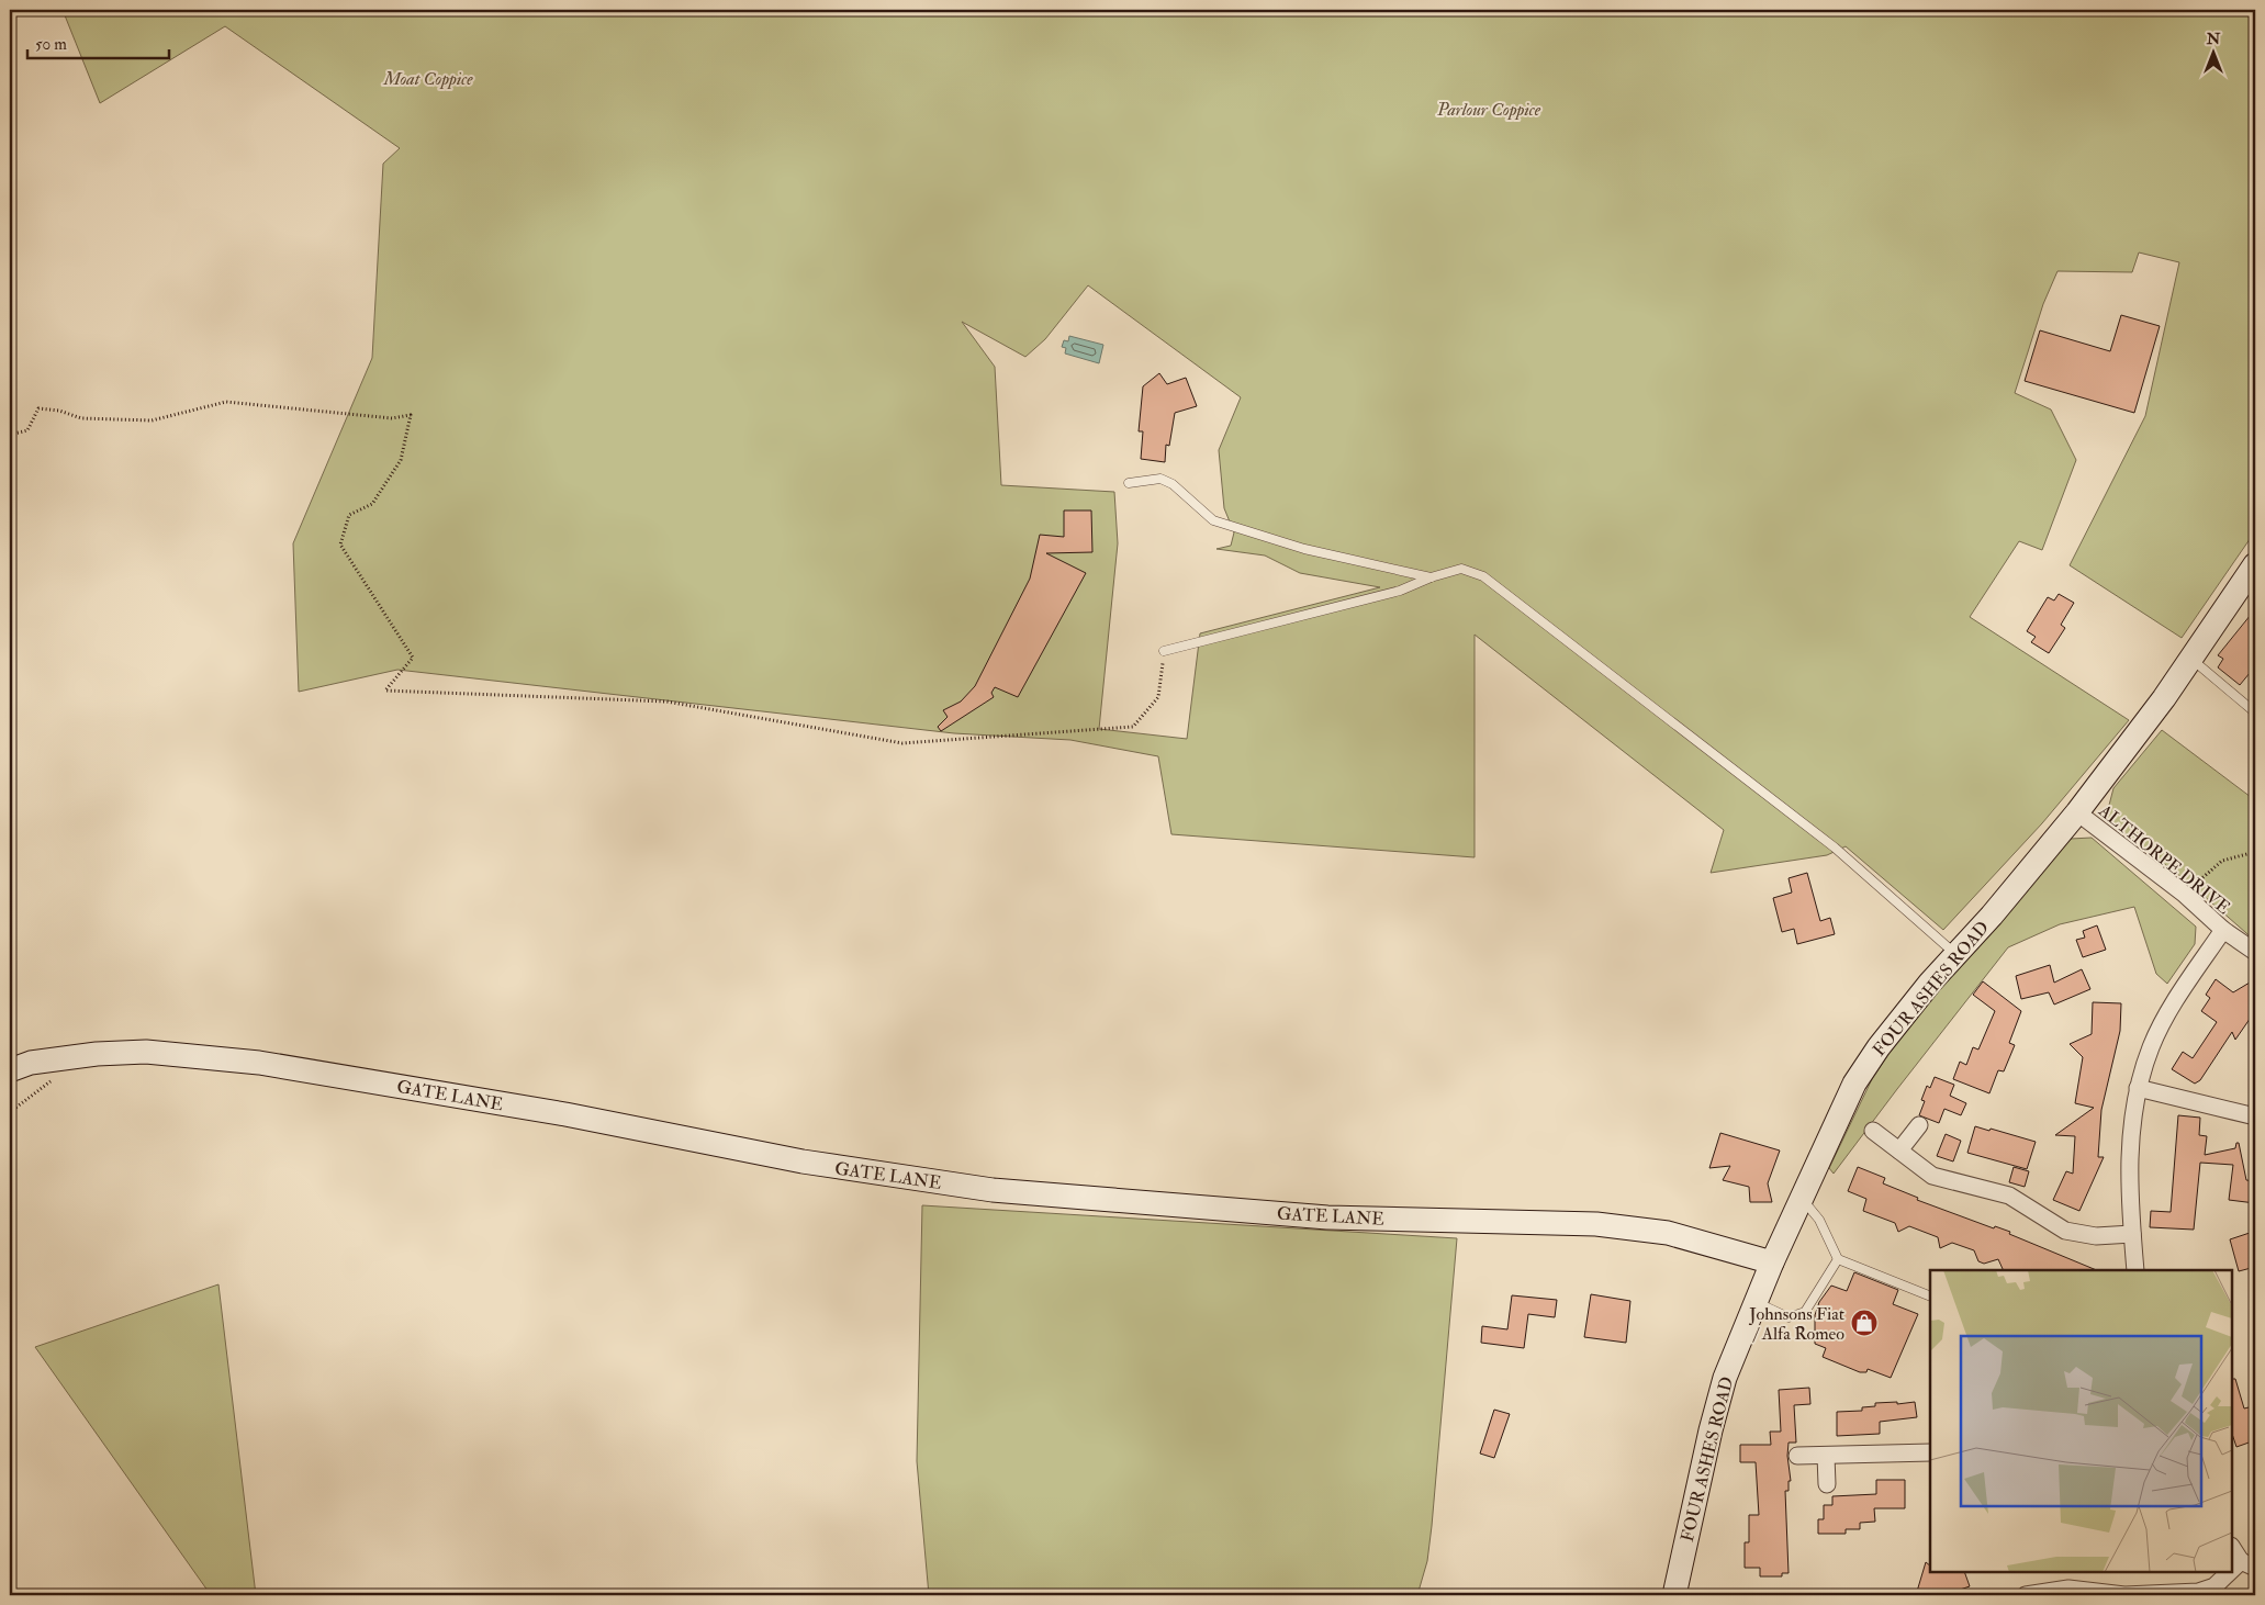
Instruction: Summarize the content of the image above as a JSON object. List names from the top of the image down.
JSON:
{
  "streets": {
    "street": ["ALTHORPE DRIVE", "FOUR ASHES ROAD", "GATE LANE"]
  },
  "crossings": [
    ["ALTHORPE DRIVE", "FOUR ASHES ROAD"],
    ["FOUR ASHES ROAD", "GATE LANE"]
  ],
  "parks": ["Moat Coppice", "Parlour Coppice"],
  "places": {
    "shop": ["Johnsons Fiat / Alfa Romeo"]
  },
  "scale_bar": "50 m",
  "north": "top"
}
